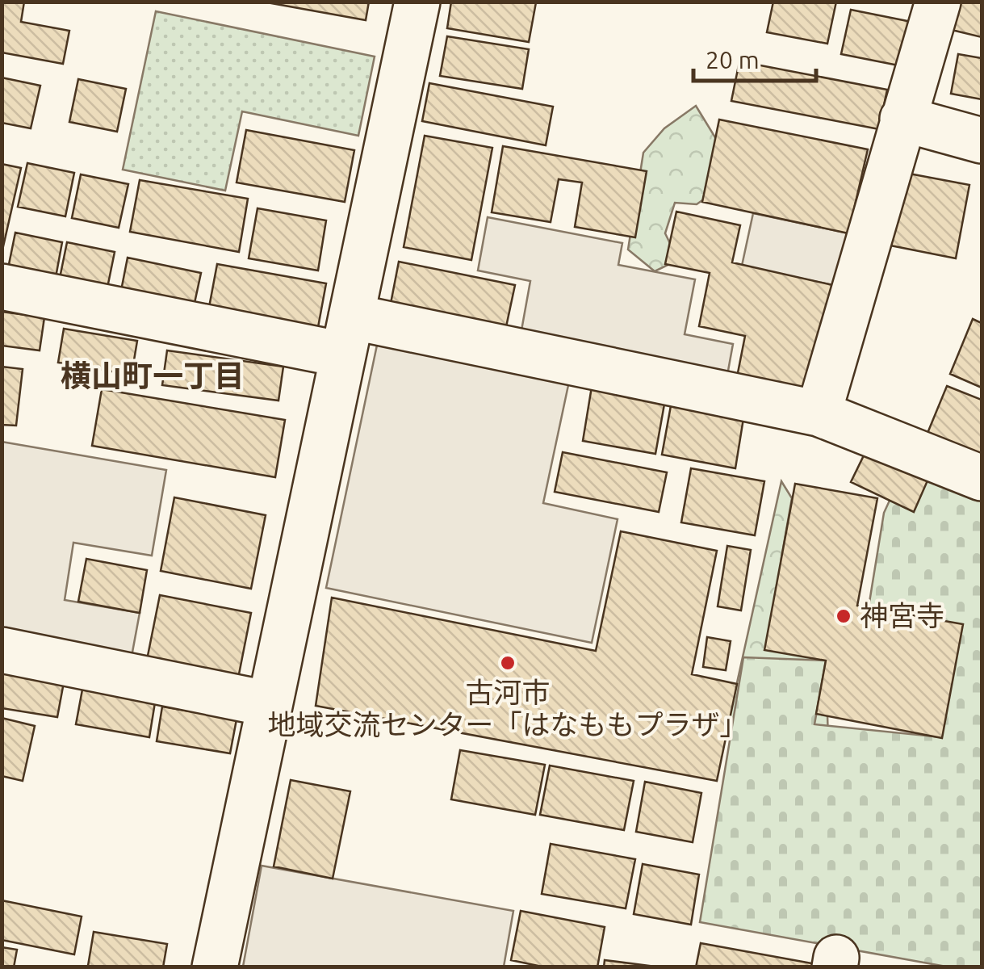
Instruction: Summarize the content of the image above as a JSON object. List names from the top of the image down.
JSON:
{
  "districts": ["横山町一丁目"],
  "places": ["神宮寺", "古河市 地域交流センター「はなももプラザ」"],
  "scale_bar": "20 m"
}
